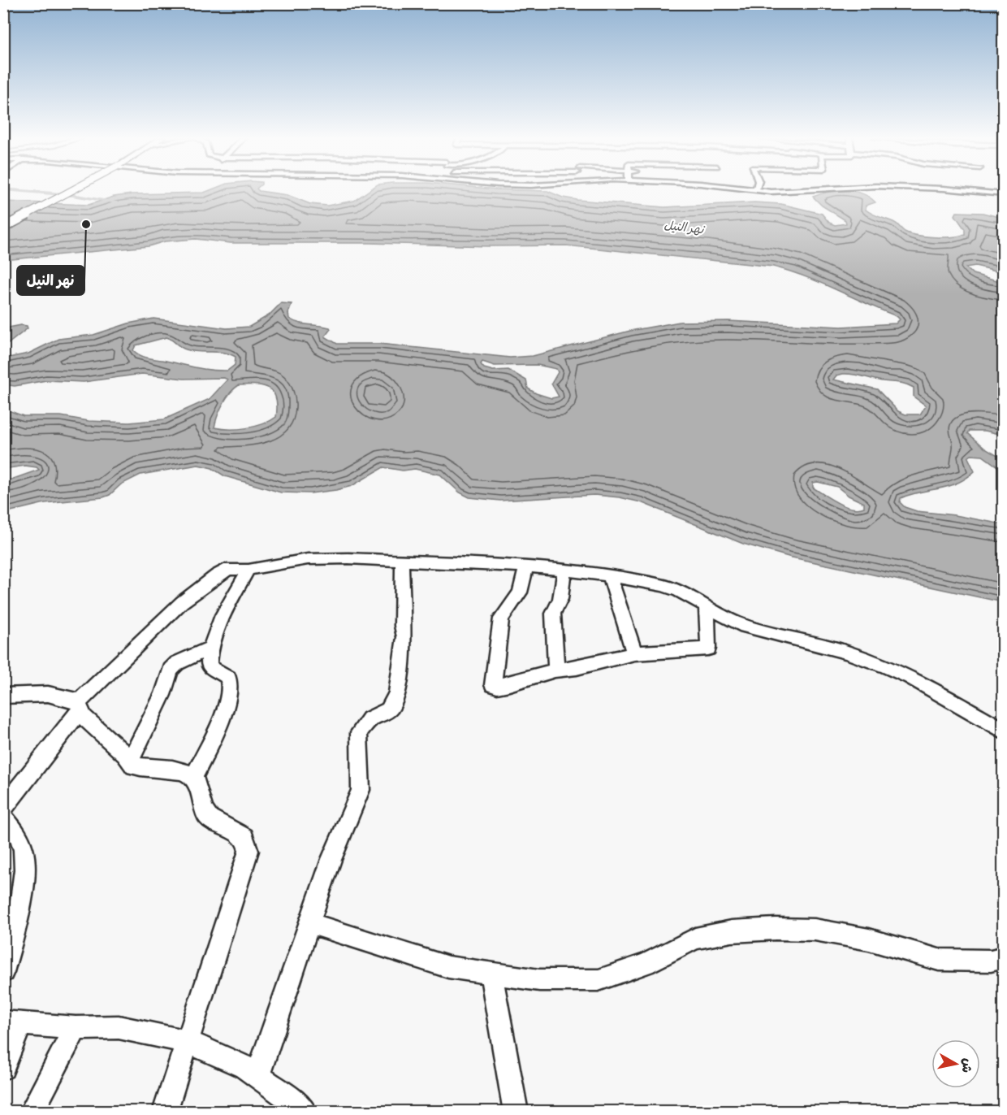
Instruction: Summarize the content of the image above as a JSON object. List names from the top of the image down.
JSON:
{
  "water": ["نهر النيل"],
  "places": ["نهر النيل"],
  "north": "right"
}
